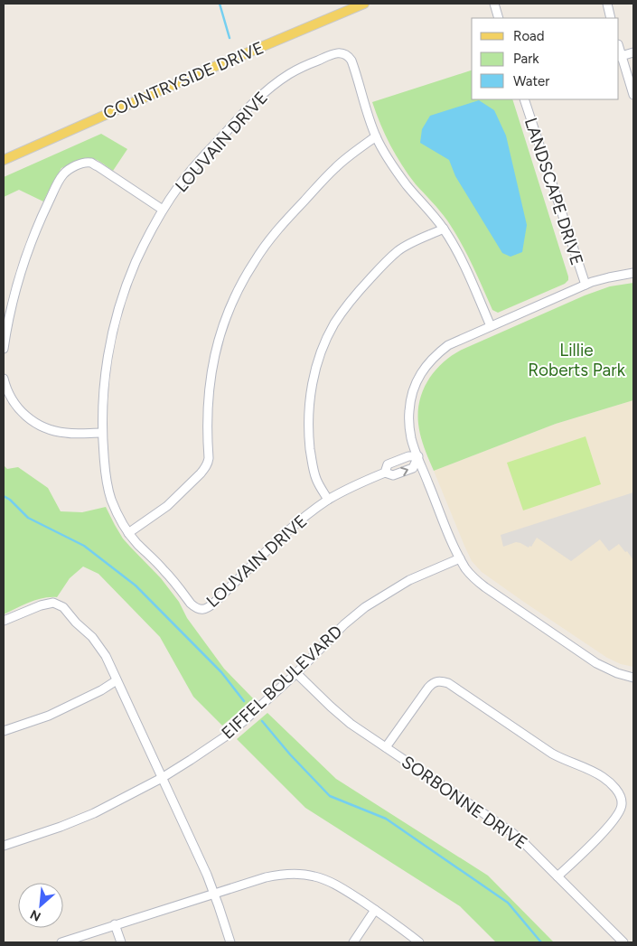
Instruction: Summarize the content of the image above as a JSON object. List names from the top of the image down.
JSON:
{
  "streets": {
    "main road": ["COUNTRYSIDE DRIVE"],
    "street": [
      "LOUVAIN DRIVE",
      "LANDSCAPE DRIVE",
      "EIFFEL BOULEVARD",
      "SORBONNE DRIVE"
    ]
  },
  "crossings": [
    ["EIFFEL BOULEVARD", "SORBONNE DRIVE"]
  ],
  "parks": ["Lillie Roberts Park"],
  "legend": ["Road", "Park", "Water"],
  "north": "bottom left"
}
